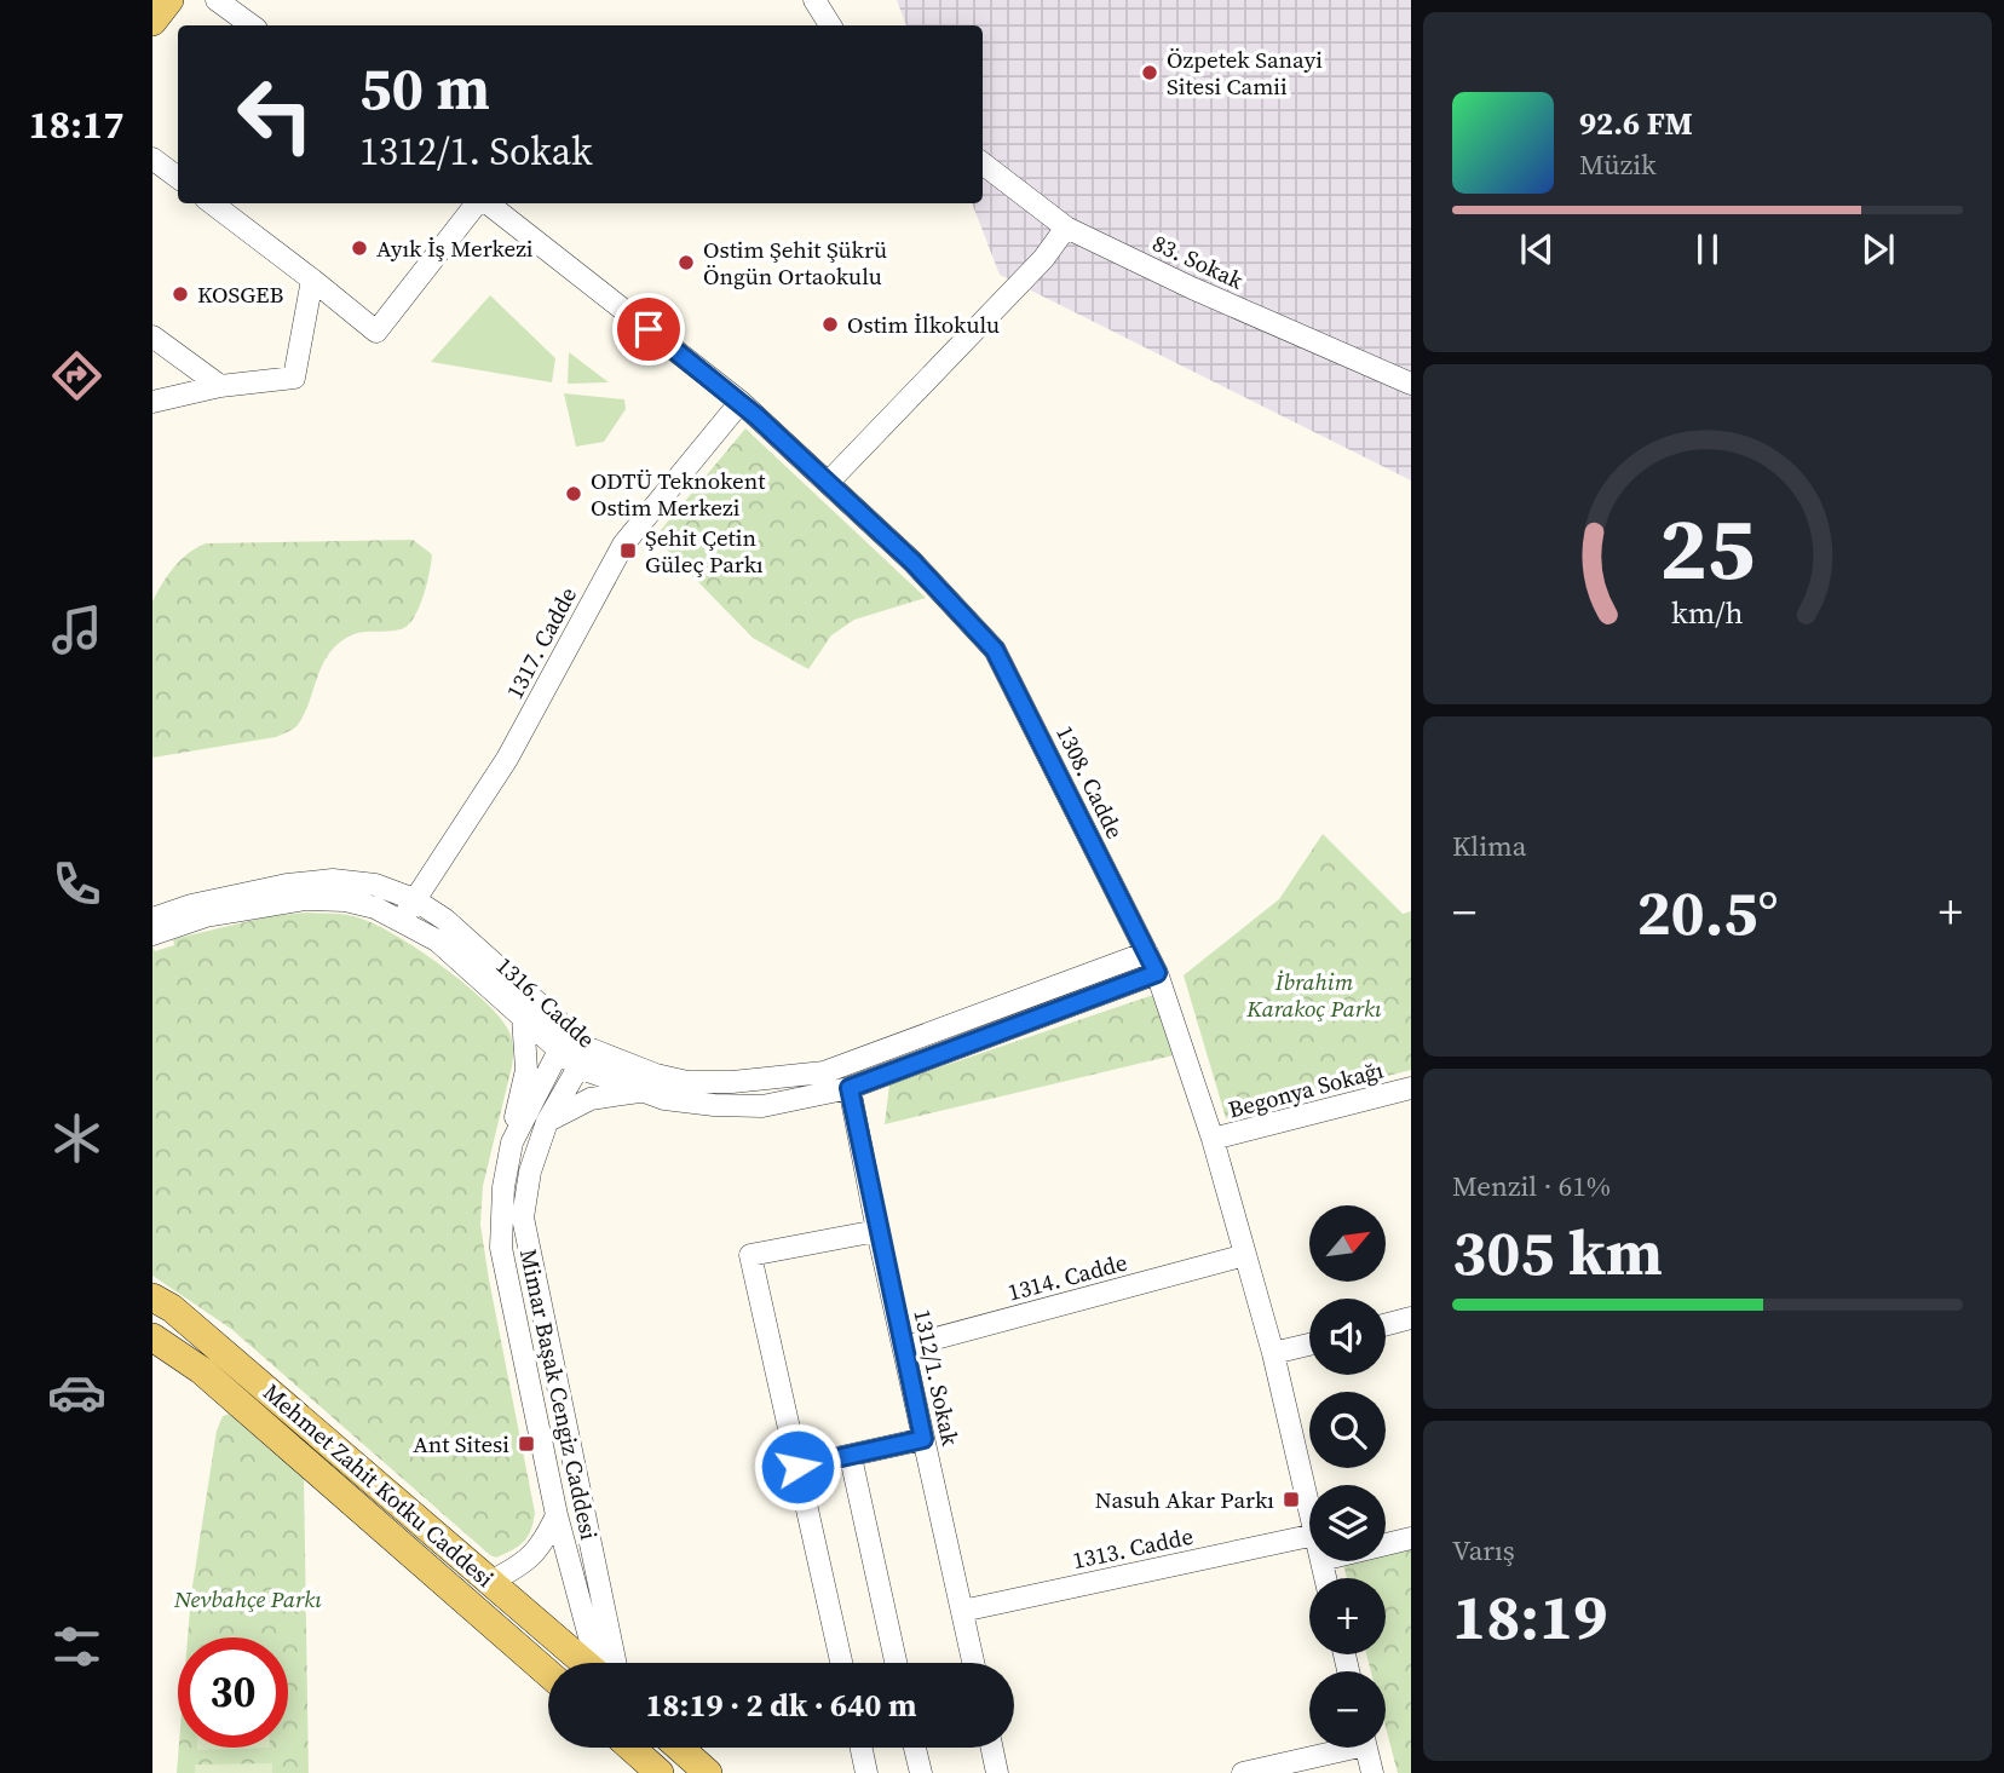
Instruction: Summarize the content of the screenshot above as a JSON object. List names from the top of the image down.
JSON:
{
  "streets": {
    "main road": ["Mehmet Zahit Kotku Caddesi"],
    "street": [
      "83. Sokak",
      "1317. Cadde",
      "1308. Cadde",
      "1316. Cadde",
      "Begonya Sokağı",
      "1314. Cadde",
      "1312/1. Sokak",
      "Mimar Başak Cengiz Caddesi",
      "1313. Cadde"
    ]
  },
  "crossings": [
    ["1317. Cadde", "1308. Cadde"],
    ["1317. Cadde", "1316. Cadde"],
    ["1308. Cadde", "1316. Cadde"],
    ["1308. Cadde", "Begonya Sokağı"],
    ["1308. Cadde", "1314. Cadde"],
    ["1316. Cadde", "1312/1. Sokak"],
    ["1316. Cadde", "Mimar Başak Cengiz Caddesi"],
    ["1314. Cadde", "1312/1. Sokak"],
    ["1312/1. Sokak", "1313. Cadde"]
  ],
  "parks": ["İbrahim Karakoç Parkı", "Nevbahçe Parkı"],
  "places": {
    "other": [
      "Özpetek Sanayi Sitesi Camii",
      "Ayık İş Merkezi",
      "Ostim Şehit Şükrü Öngün Ortaokulu",
      "KOSGEB",
      "Ostim İlkokulu",
      "ODTÜ Teknokent Ostim Merkezi"
    ],
    "transit": ["Şehit Çetin Güleç Parkı", "Ant Sitesi", "Nasuh Akar Parkı"]
  },
  "north": "top right",
  "page": {
    "tabs": "18:17",
    "turn": ["50 m", "1312/1. Sokak"],
    "song": ["92.6 FM", "Müzik"],
    "tile": [
      "Klima",
      ["Menzil · 61%", "305 km"],
      ["Varış", "18:19"]
    ],
    "heat": ["−", "20.5°", "+"],
    "map_buttons": ["+", "−"],
    "limit": "30",
    "trip": "18:19 · 2 dk · 640 m",
    "gauge": ["25", "km/h"]
  }
}
